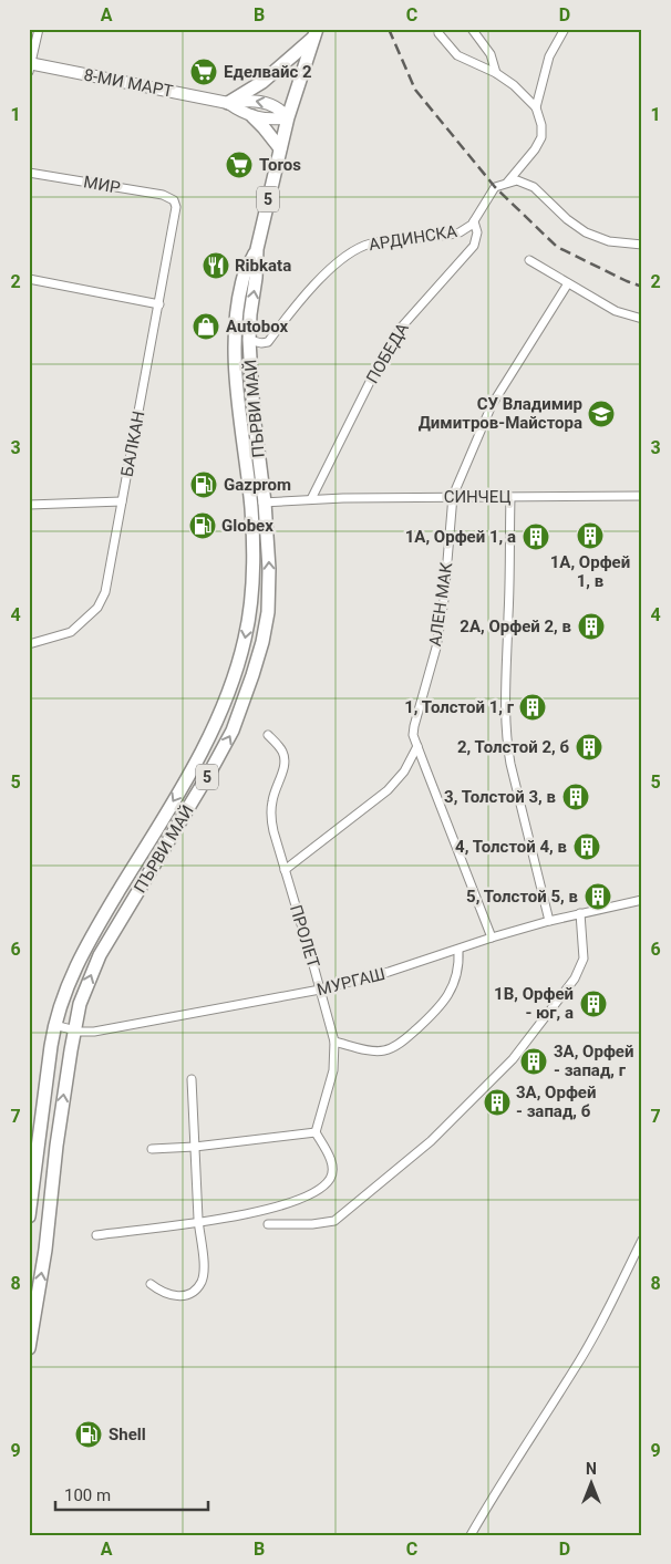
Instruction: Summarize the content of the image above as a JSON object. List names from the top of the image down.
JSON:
{
  "streets": {
    "main road": ["8-МИ МАРТ", "5", "ПЪРВИ МАЙ"],
    "street": [
      "МИР",
      "АРДИНСКА",
      "ПОБЕДА",
      "БАЛКАН",
      "СИНЧЕЦ",
      "АЛЕН МАК",
      "ПРОЛЕТ",
      "МУРГАШ"
    ]
  },
  "crossings": [
    ["МИР", "БАЛКАН"],
    ["АРДИНСКА", "ПОБЕДА"],
    ["АРДИНСКА", "ПЪРВИ МАЙ"],
    ["ПОБЕДА", "СИНЧЕЦ"],
    ["ПЪРВИ МАЙ", "СИНЧЕЦ"],
    ["ПЪРВИ МАЙ", "МУРГАШ"],
    ["СИНЧЕЦ", "АЛЕН МАК"],
    ["АЛЕН МАК", "МУРГАШ"],
    ["ПРОЛЕТ", "МУРГАШ"]
  ],
  "places": {
    "supermarket": ["Еделвайс 2", "Toros"],
    "restaurant": ["Ribkata"],
    "shop": ["Autobox"],
    "school or university": ["СУ Владимир Димитров-Майстора"],
    "fuel station": ["Gazprom", "Globex", "Shell"],
    "building": [
      "1А, Орфей 1, в",
      "1А, Орфей 1, а",
      "2А, Орфей 2, в",
      "1, Толстой 1, г",
      "2, Толстой 2, б",
      "3, Толстой 3, в",
      "4, Толстой 4, в",
      "5, Толстой 5, в",
      "1В, Орфей - юг, а",
      "3А, Орфей - запад, г",
      "3А, Орфей - запад, б"
    ]
  },
  "scale_bar": "100 m",
  "north": "top",
  "grid": {
    "columns": [
      "A",
      "B",
      "C",
      "D"
    ],
    "rows": [
      "1",
      "2",
      "3",
      "4",
      "5",
      "6",
      "7",
      "8",
      "9"
    ]
  }
}
